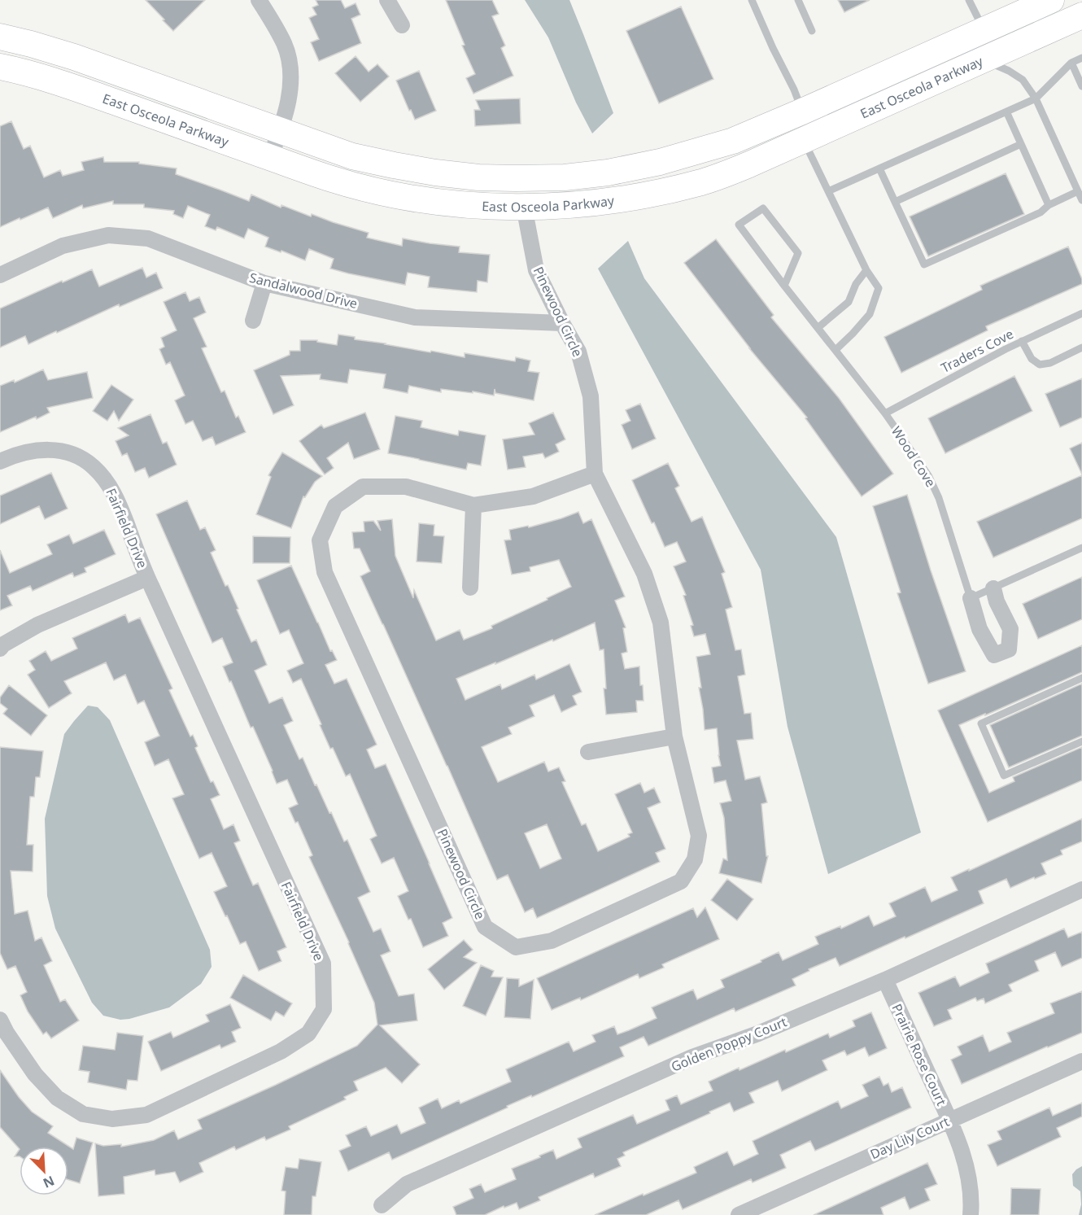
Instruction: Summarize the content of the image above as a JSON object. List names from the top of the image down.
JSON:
{
  "streets": {
    "main road": ["East Osceola Parkway"],
    "street": [
      "Sandalwood Drive",
      "Pinewood Circle",
      "Wood Cove",
      "Fairfield Drive",
      "Golden Poppy Court",
      "Prairie Rose Court",
      "Day Lily Court"
    ],
    "lane": ["Traders Cove"]
  },
  "crossings": [
    ["East Osceola Parkway", "Pinewood Circle"],
    ["Sandalwood Drive", "Pinewood Circle"],
    ["Traders Cove", "Wood Cove"],
    ["Golden Poppy Court", "Prairie Rose Court"],
    ["Prairie Rose Court", "Day Lily Court"]
  ],
  "north": "bottom right"
}
